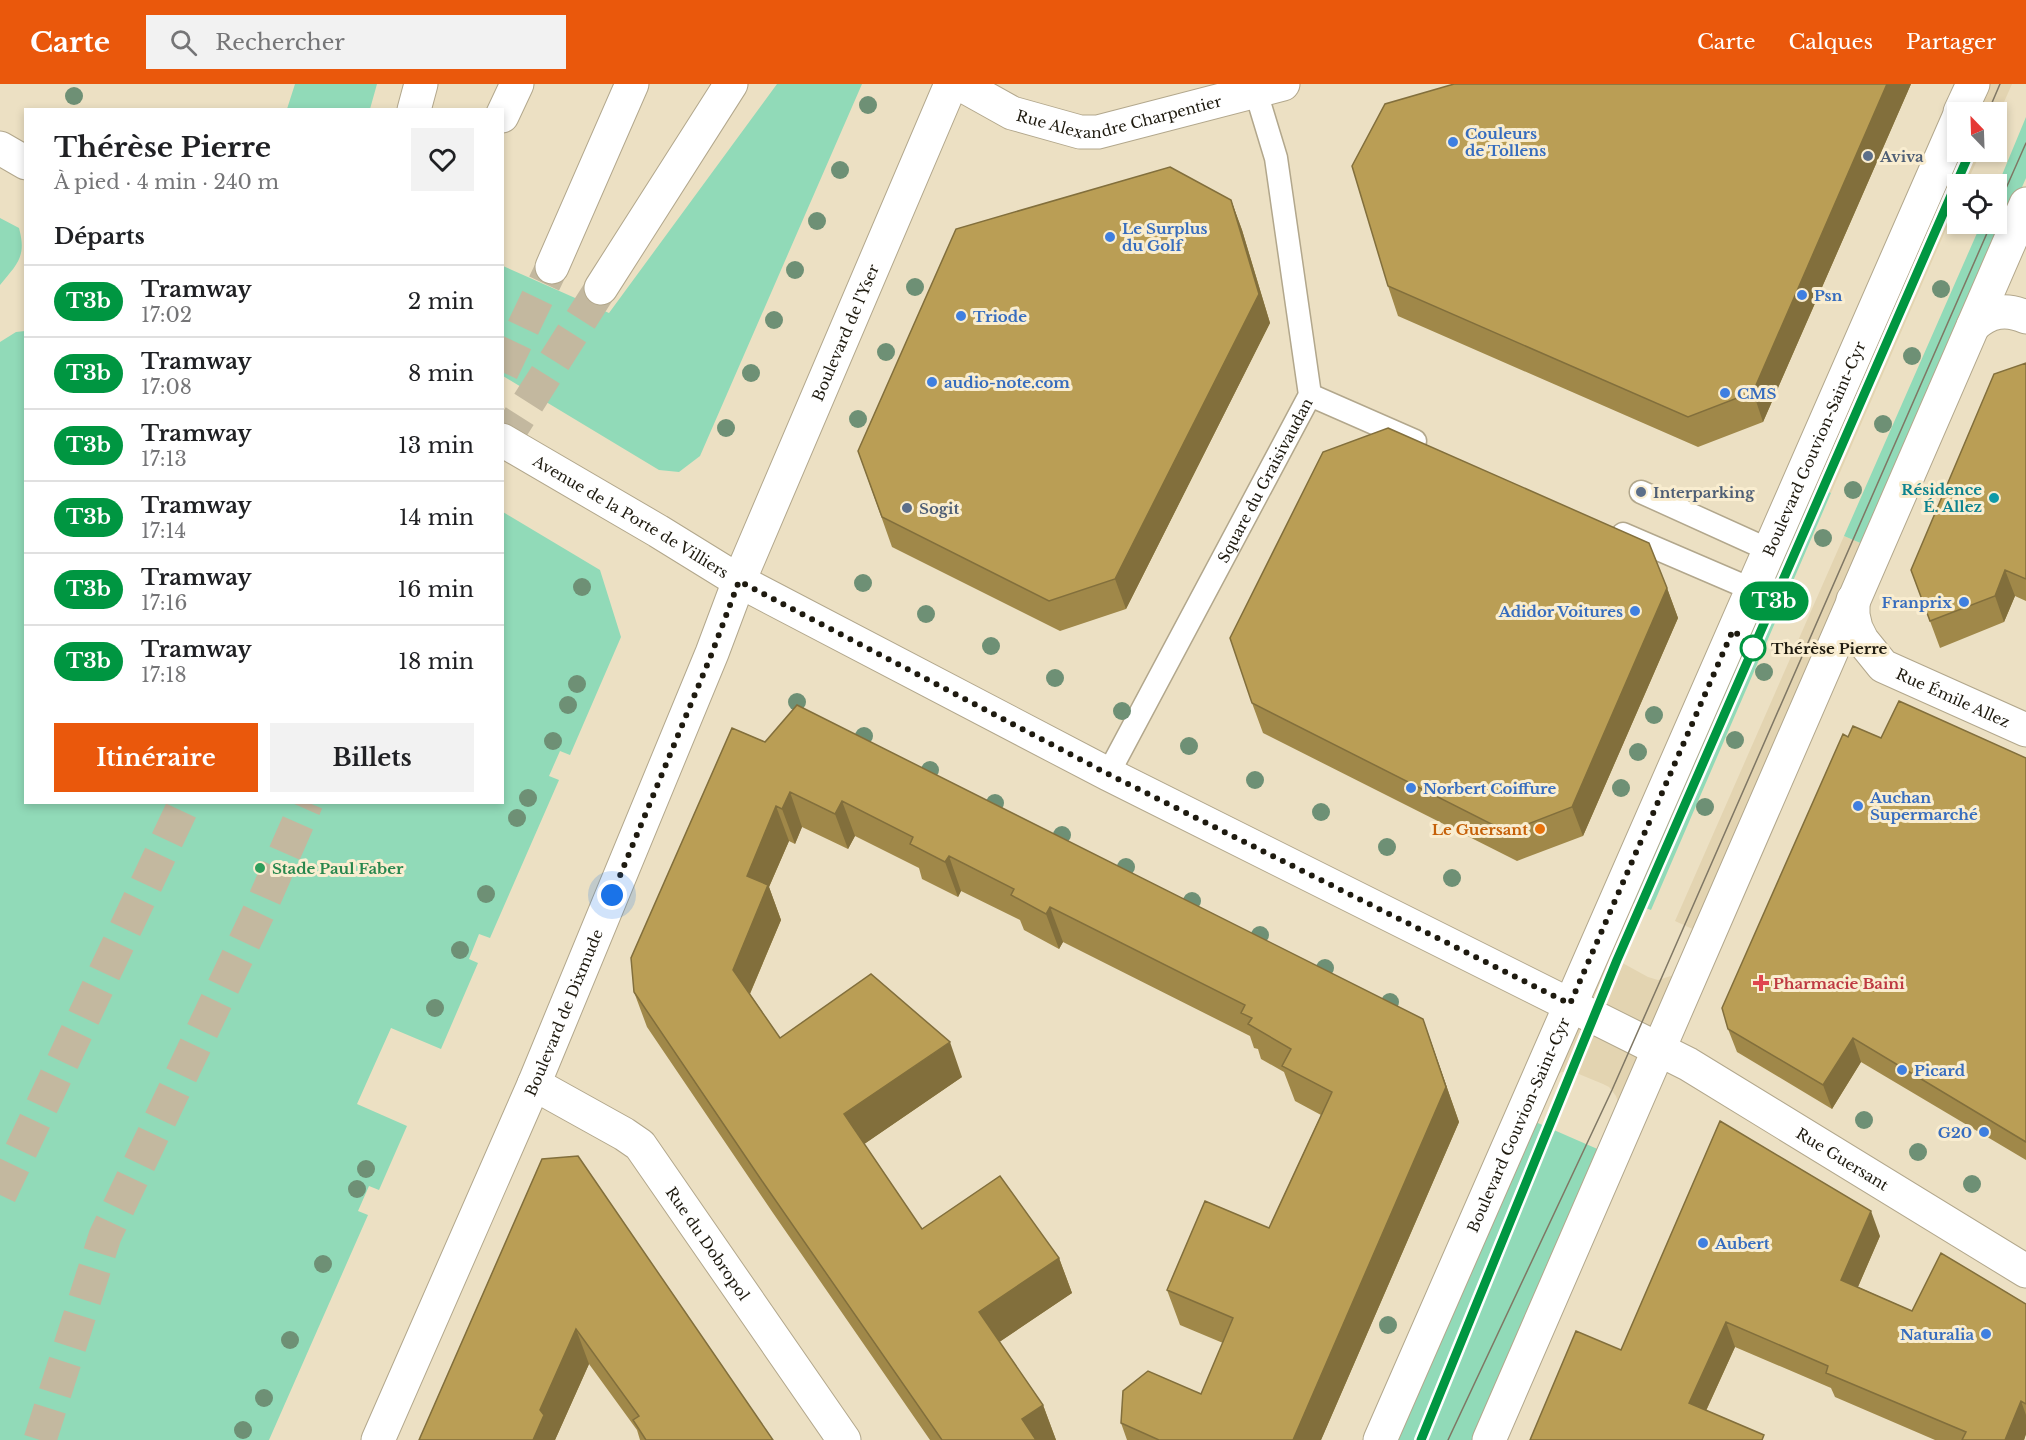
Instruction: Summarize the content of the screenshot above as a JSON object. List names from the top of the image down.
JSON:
{
  "streets": {
    "main road": [
      "Rue Alexandre Charpentier",
      "Boulevard de l'Yser",
      "Boulevard Gouvion-Saint-Cyr",
      "Avenue de la Porte de Villiers",
      "Rue Émile Allez",
      "Boulevard de Dixmude",
      "Rue Guersant",
      "Rue du Dobropol"
    ],
    "lane": ["Square du Graisivaudan"]
  },
  "crossings": [
    ["Rue Alexandre Charpentier", "Square du Graisivaudan"],
    ["Boulevard de l'Yser", "Avenue de la Porte de Villiers"],
    ["Boulevard de l'Yser", "Boulevard de Dixmude"],
    ["Boulevard Gouvion-Saint-Cyr", "Avenue de la Porte de Villiers"],
    ["Square du Graisivaudan", "Avenue de la Porte de Villiers"],
    ["Avenue de la Porte de Villiers", "Boulevard de Dixmude"],
    ["Avenue de la Porte de Villiers", "Rue Guersant"],
    ["Boulevard de Dixmude", "Rue du Dobropol"]
  ],
  "places": {
    "other": [
      "Couleurs de Tollens",
      "Aviva",
      "Le Surplus du Golf",
      "Psn",
      "Triode",
      "audio-note.com",
      "CMS",
      "Interparking",
      "Résidence É. Allez",
      "Sogit",
      "Franprix",
      "Adidor Voitures",
      "Thérèse Pierre",
      "Norbert Coiffure",
      "Auchan Supermarché",
      "Le Guersant",
      "Stade Paul Faber",
      "Picard",
      "G20",
      "Aubert",
      "Naturalia"
    ],
    "health": ["Pharmacie Baini"]
  },
  "lines": ["tram line T3b"],
  "north": "top left",
  "page": {
    "header": "Carte",
    "search": "Rechercher",
    "nav": ["Carte", "Calques", "Partager"],
    "on_map": "T3b",
    "heading": [
      ["Thérèse Pierre", "À pied · 4 min · 240 m"],
      "Départs"
    ],
    "list": [
      {
        "mark": "T3b",
        "name": "Tramway",
        "note": "17:02",
        "value": "2 min"
      },
      {
        "mark": "T3b",
        "name": "Tramway",
        "note": "17:08",
        "value": "8 min"
      },
      {
        "mark": "T3b",
        "name": "Tramway",
        "note": "17:13",
        "value": "13 min"
      },
      {
        "mark": "T3b",
        "name": "Tramway",
        "note": "17:14",
        "value": "14 min"
      },
      {
        "mark": "T3b",
        "name": "Tramway",
        "note": "17:16",
        "value": "16 min"
      },
      {
        "mark": "T3b",
        "name": "Tramway",
        "note": "17:18",
        "value": "18 min"
      }
    ],
    "buttons": ["Itinéraire", "Billets"]
  }
}
